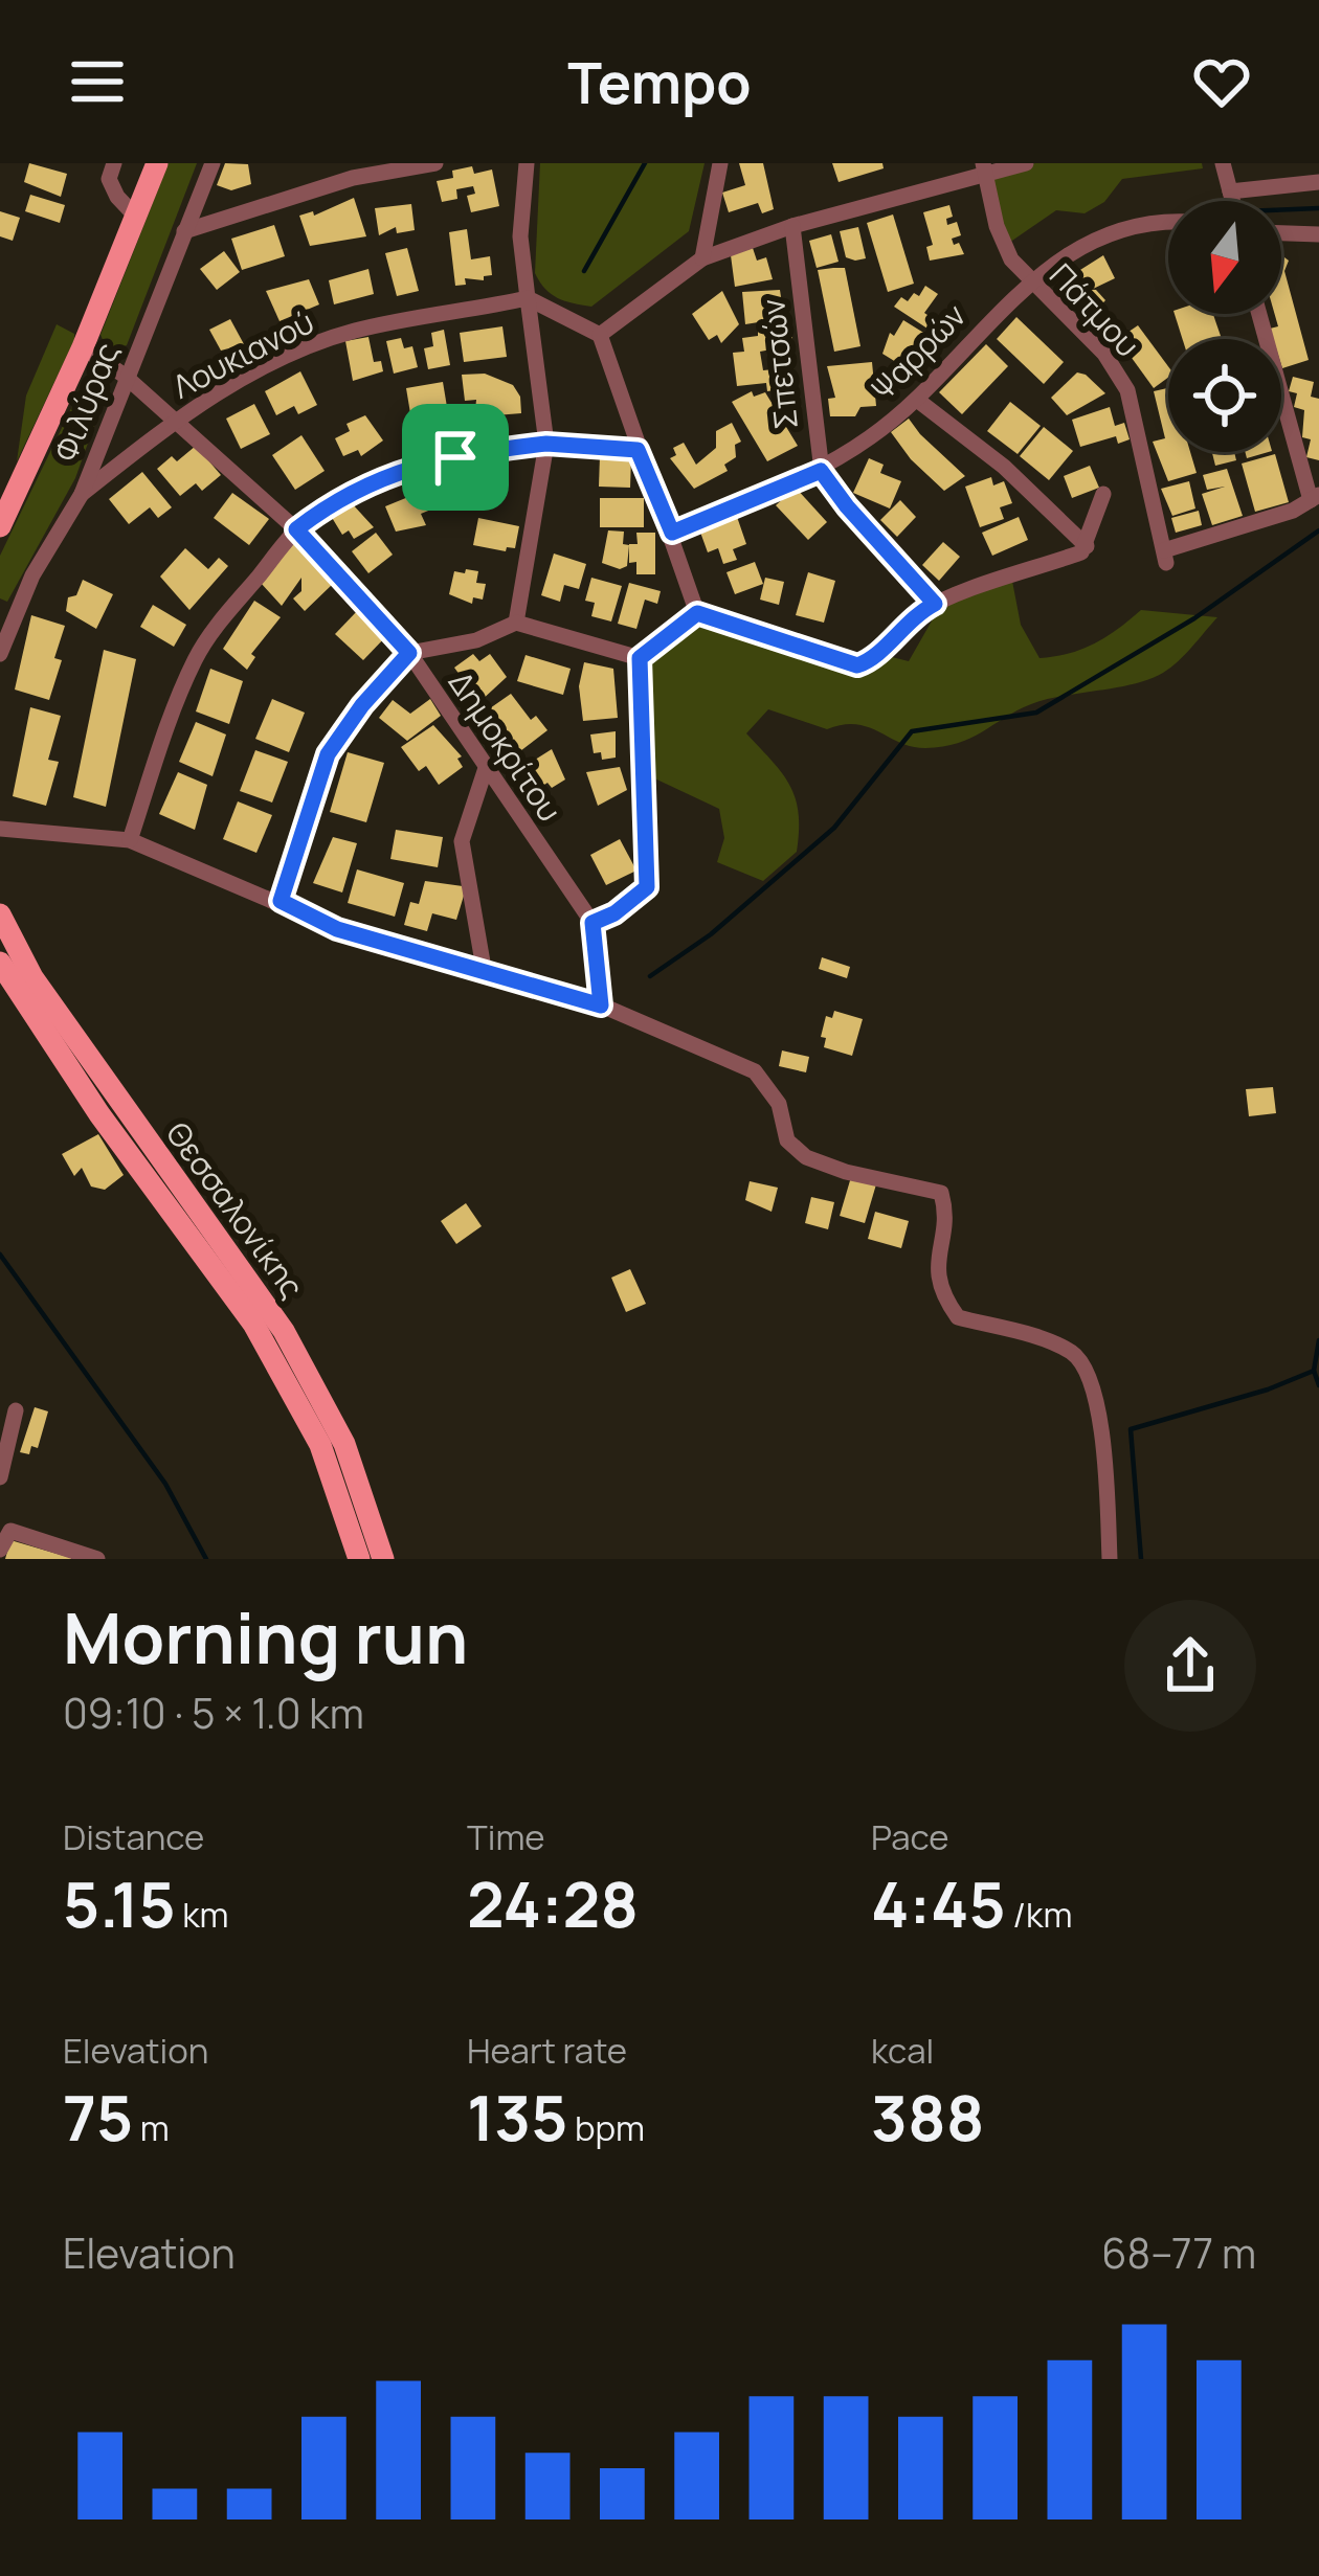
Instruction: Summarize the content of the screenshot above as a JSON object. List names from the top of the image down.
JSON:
{
  "streets": {
    "main road": ["Θεσσαλονίκης"],
    "street": [
      "Πάτμου",
      "Ψαρρών",
      "Λουκιανού",
      "Σπετσών",
      "Φιλύρας",
      "Δημοκρίτου"
    ]
  },
  "crossings": [
    ["Πάτμου", "Ψαρρών"],
    ["Ψαρρών", "Σπετσών"],
    ["Λουκιανού", "Φιλύρας"],
    ["Λουκιανού", "Δημοκρίτου"],
    ["Φιλύρας", "Δημοκρίτου"]
  ],
  "north": "bottom",
  "page": {
    "header": "Tempo",
    "heading": ["Morning run", "09:10 · 5 × 1.0 km"],
    "stats": [
      ["Distance", "5.15 km"],
      ["Time", "24:28"],
      ["Pace", "4:45 /km"],
      ["Elevation", "75 m"],
      ["Heart rate", "135 bpm"],
      ["kcal", "388"]
    ],
    "chart": ["Elevation", "68–77 m"]
  }
}
